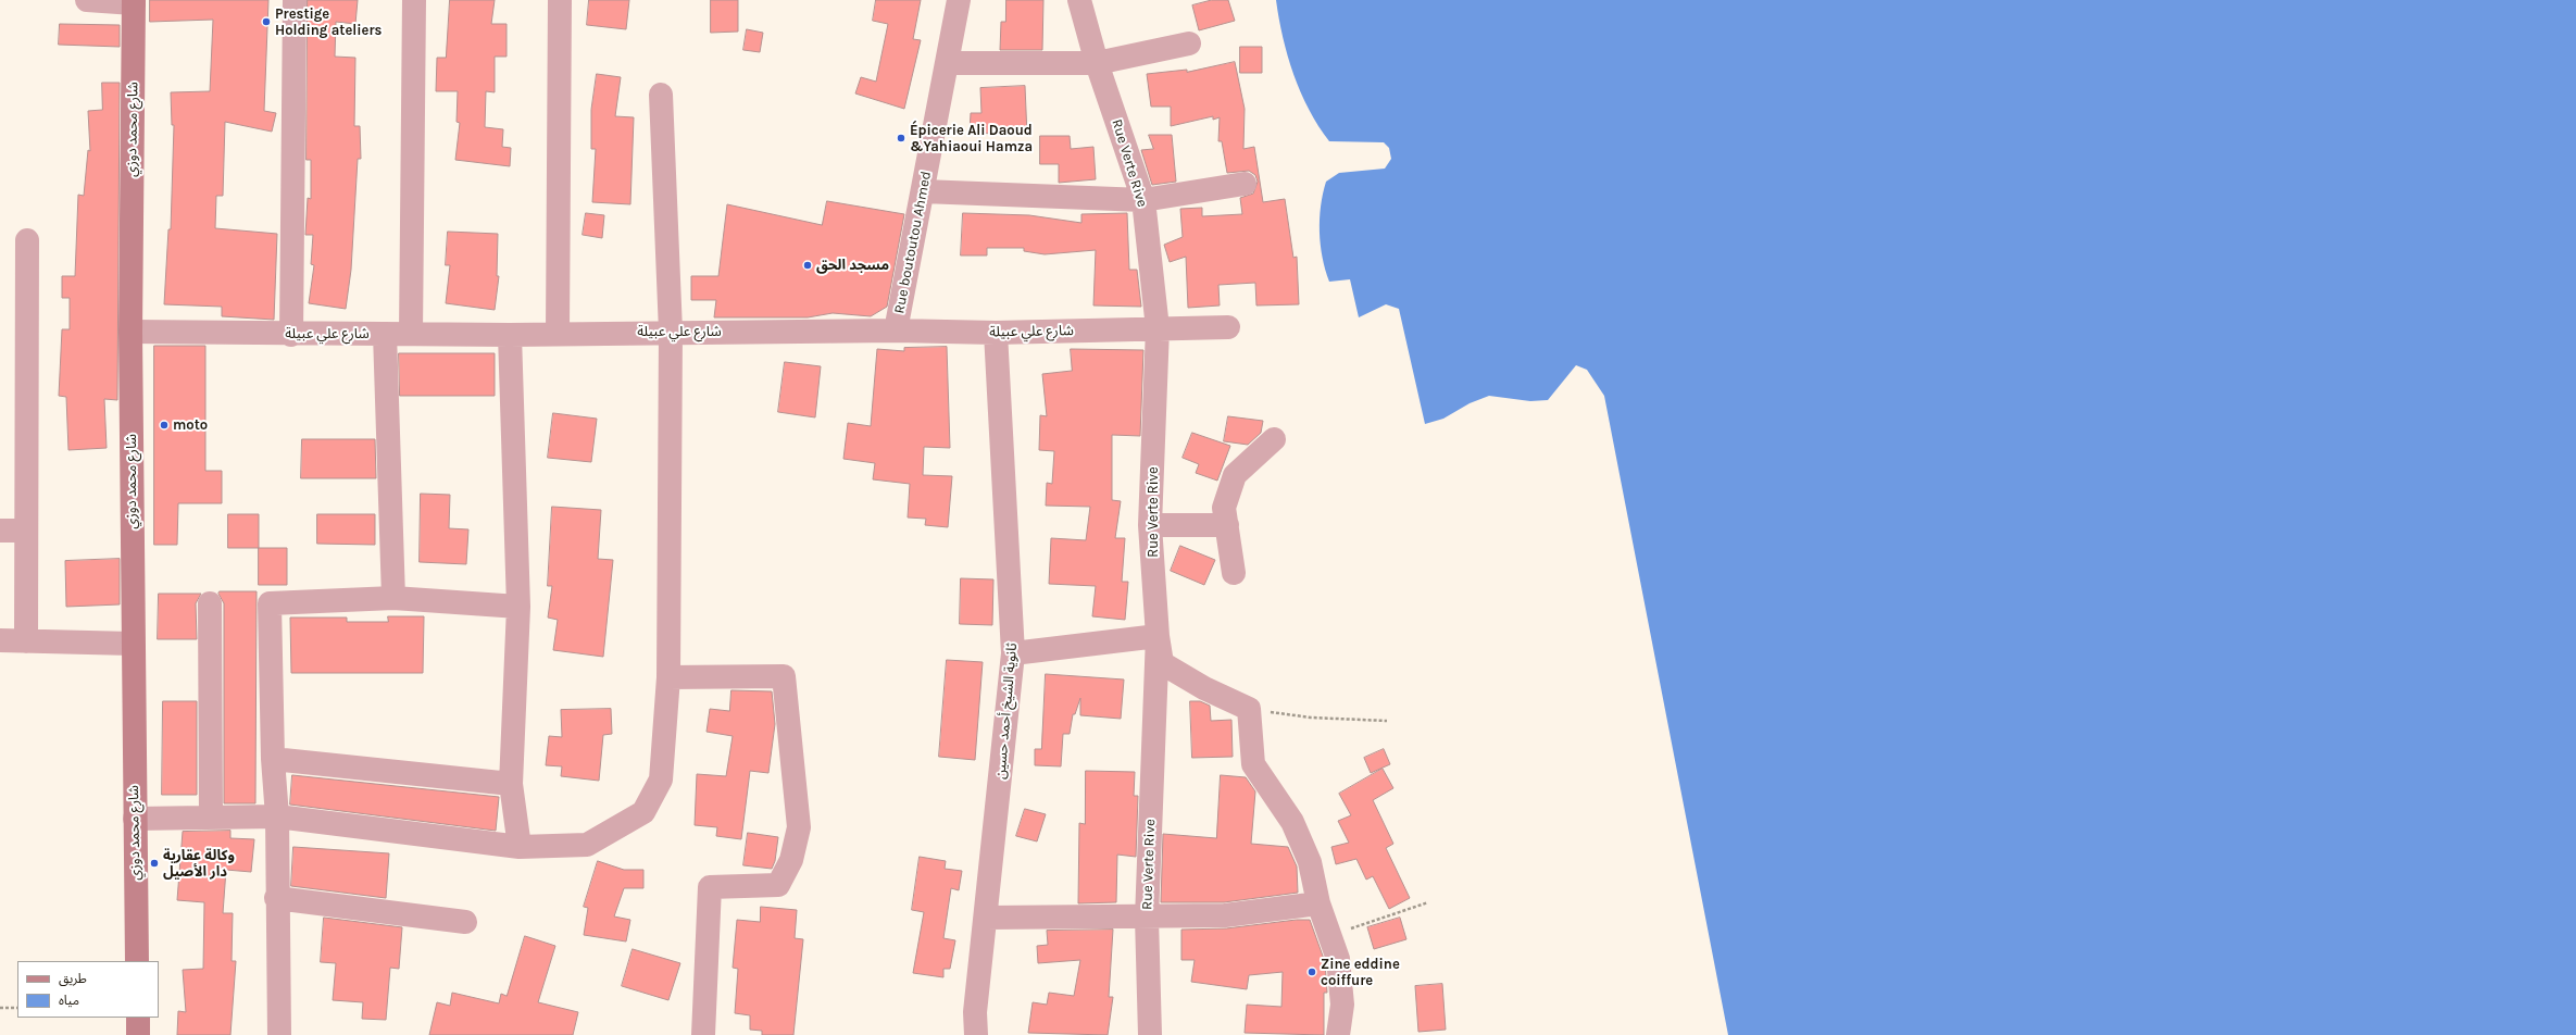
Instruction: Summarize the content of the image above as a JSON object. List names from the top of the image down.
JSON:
{
  "streets": {
    "street": [
      "شارع محمد دوزي",
      "Rue Verte Rive",
      "Rue boutoutou Ahmed",
      "شارع علي عبيلة",
      "ثانوية الشيخ أحمد حسين"
    ]
  },
  "crossings": [
    ["شارع محمد دوزي", "شارع علي عبيلة"],
    ["Rue Verte Rive", "شارع علي عبيلة"],
    ["Rue boutoutou Ahmed", "شارع علي عبيلة"],
    ["شارع علي عبيلة", "ثانوية الشيخ أحمد حسين"]
  ],
  "places": [
    "Prestige Holding ateliers",
    "Épicerie Ali Daoud &Yahiaoui Hamza",
    "مسجد الحق",
    "moto",
    "وكالة عقارية دار الأصيل",
    "Zine eddine coiffure"
  ],
  "legend": ["طريق", "مياه"]
}
